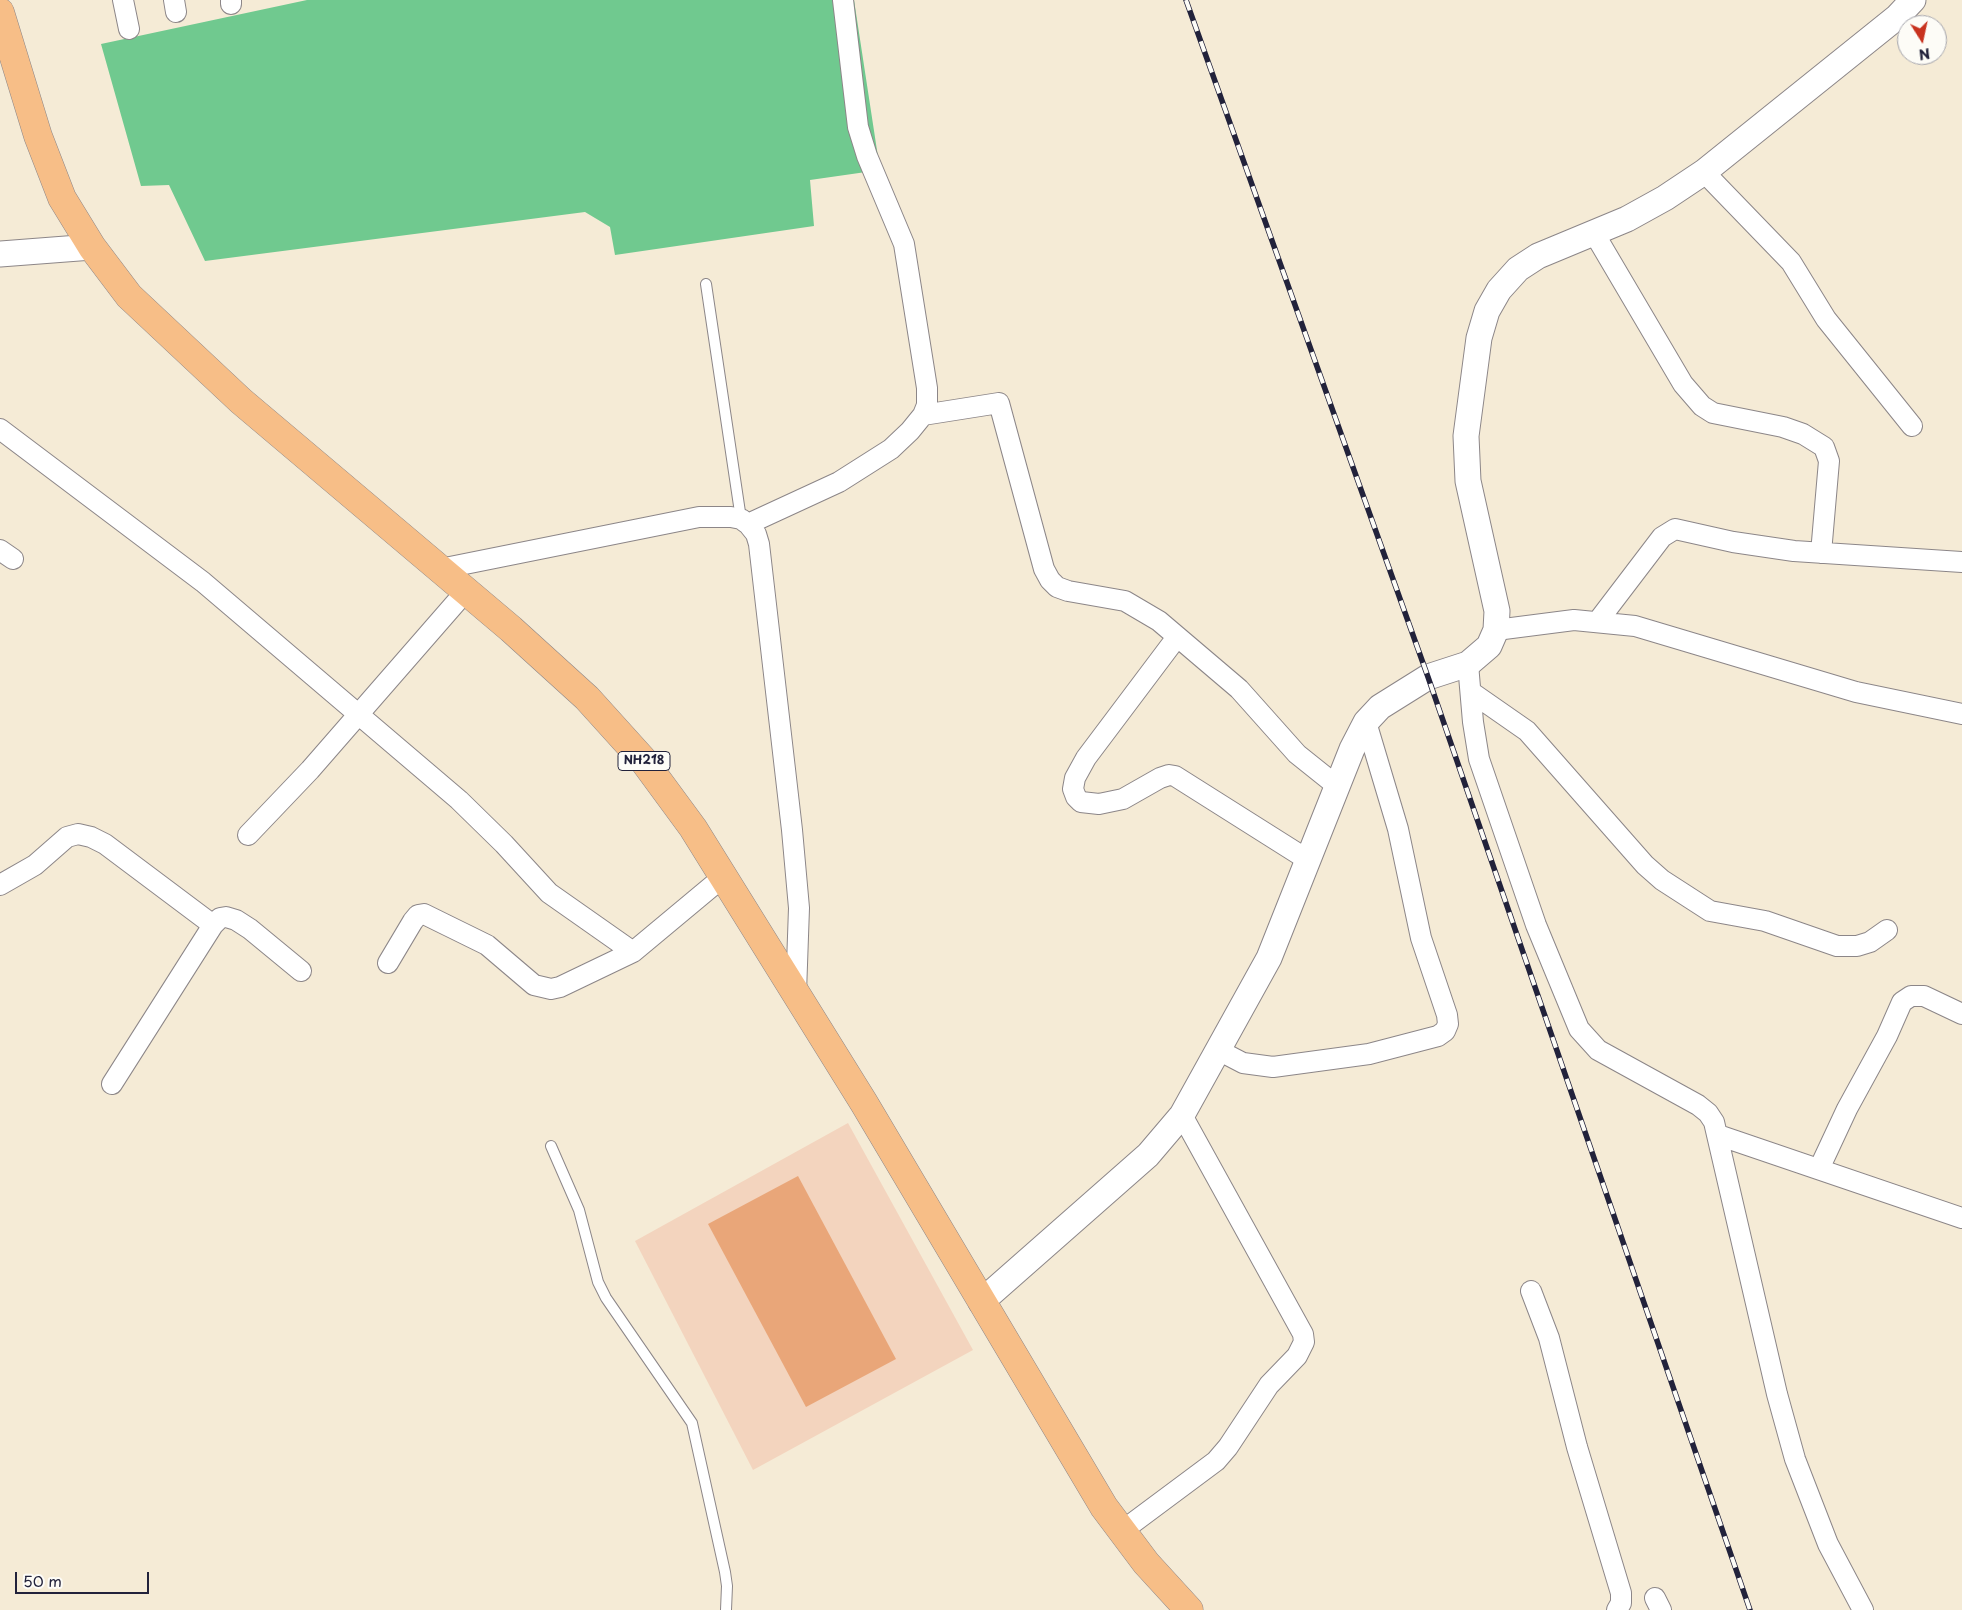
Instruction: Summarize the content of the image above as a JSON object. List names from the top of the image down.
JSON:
{
  "streets": {
    "highway": ["NH218"]
  },
  "scale_bar": "50 m",
  "north": "bottom"
}
